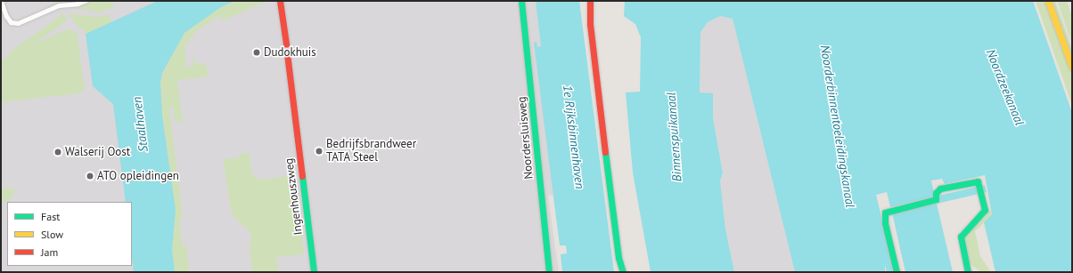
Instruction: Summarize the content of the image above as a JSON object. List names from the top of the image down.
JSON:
{
  "streets": {
    "street": ["Noordersluisweg", "Ingenhouszweg"]
  },
  "water": [
    "Noordzeekanaal",
    "Staalhaven",
    "Noorderbinnentoeleidingskanaal",
    "1e Rijksbinnenhaven",
    "Binnenspuikanaal"
  ],
  "places": [
    "Dudokhuis",
    "Bedrijfsbrandweer TATA Steel",
    "Walserij Oost",
    "ATO opleidingen"
  ],
  "legend": ["Fast", "Slow", "Jam"]
}
